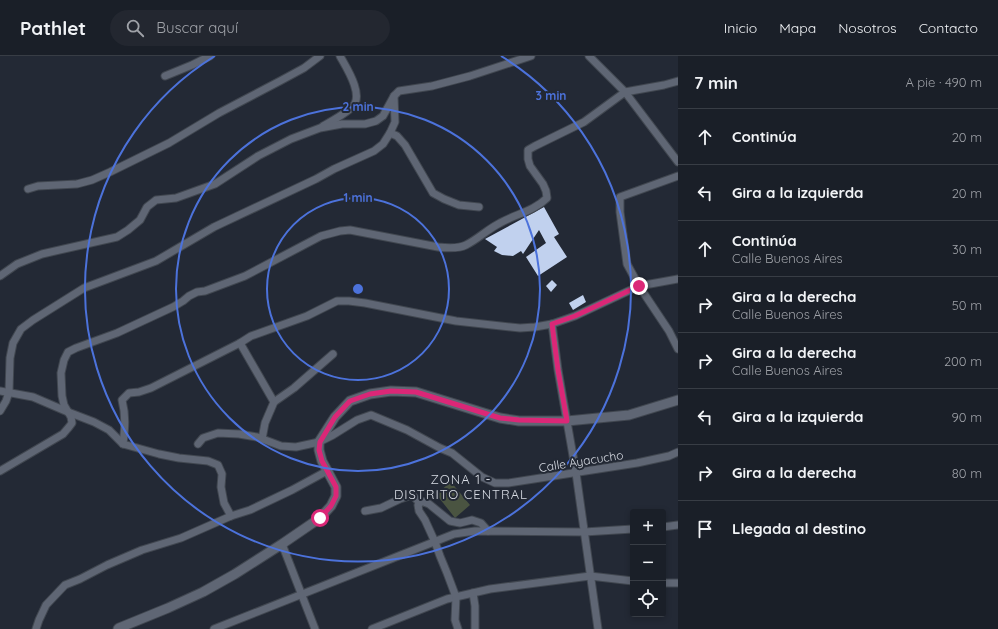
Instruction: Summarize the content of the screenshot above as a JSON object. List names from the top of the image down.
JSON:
{
  "streets": {
    "street": ["Calle Ayacucho"]
  },
  "districts": ["ZONA 1 - DISTRITO CENTRAL"],
  "page": {
    "header": "Pathlet",
    "search": "Buscar aquí",
    "nav": [
      "Inicio",
      "Mapa",
      "Nosotros",
      "Contacto"
    ],
    "heading": ["7 min", "A pie · 490 m"],
    "list": [
      ["Continúa", "20 m"],
      ["Gira a la izquierda", "20 m"],
      ["Continúa", "Calle Buenos Aires", "30 m"],
      ["Gira a la derecha", "Calle Buenos Aires", "50 m"],
      ["Gira a la derecha", "Calle Buenos Aires", "200 m"],
      ["Gira a la izquierda", "90 m"],
      ["Gira a la derecha", "80 m"],
      "Llegada al destino"
    ],
    "map_buttons": ["+", "−"]
  },
  "rings": ["3 min", "2 min", "1 min"]
}
